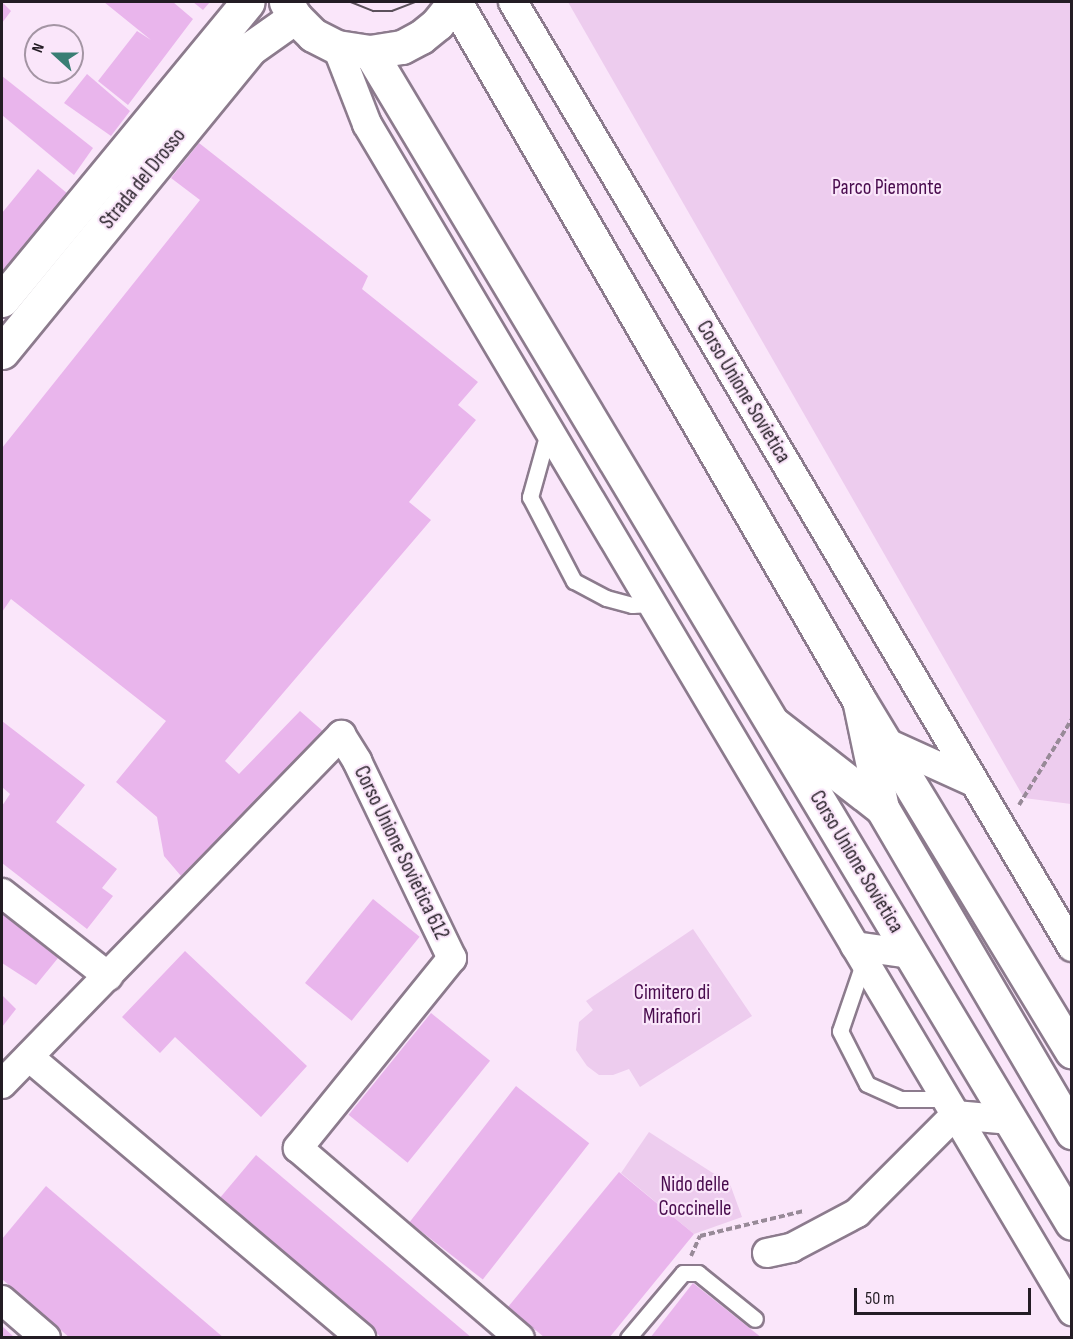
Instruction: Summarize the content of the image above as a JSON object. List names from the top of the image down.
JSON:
{
  "streets": {
    "main road": ["Strada del Drosso", "Corso Unione Sovietica"],
    "street": ["Corso Unione Sovietica 612"]
  },
  "parks": ["Parco Piemonte", "Cimitero di Mirafiori", "Nido delle Coccinelle"],
  "scale_bar": "50 m",
  "north": "left"
}
